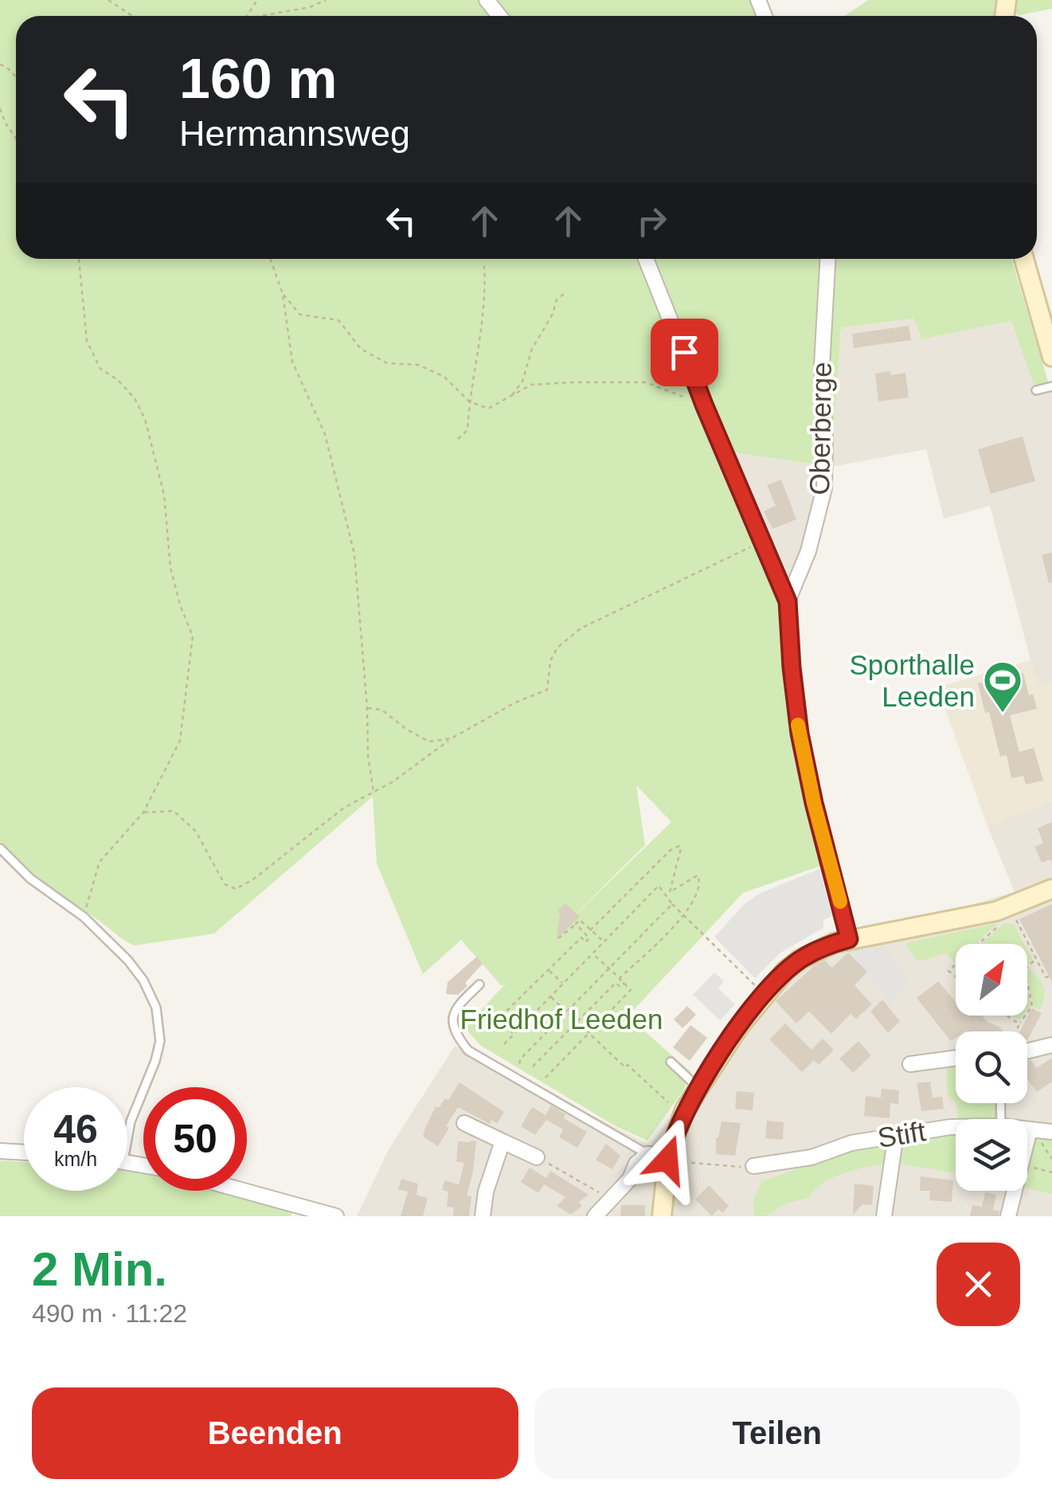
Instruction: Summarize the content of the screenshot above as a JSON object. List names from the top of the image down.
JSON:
{
  "streets": {
    "street": ["Oberberge", "Stift"]
  },
  "parks": ["Friedhof Leeden"],
  "places": {
    "sports": ["Sporthalle Leeden"]
  },
  "north": "top right",
  "page": {
    "turn": ["160 m", "Hermannsweg"],
    "speed": "46 km/h",
    "limit": "50",
    "heading": ["2 Min.", "490 m · 11:22"],
    "buttons": ["Beenden", "Teilen"]
  }
}
